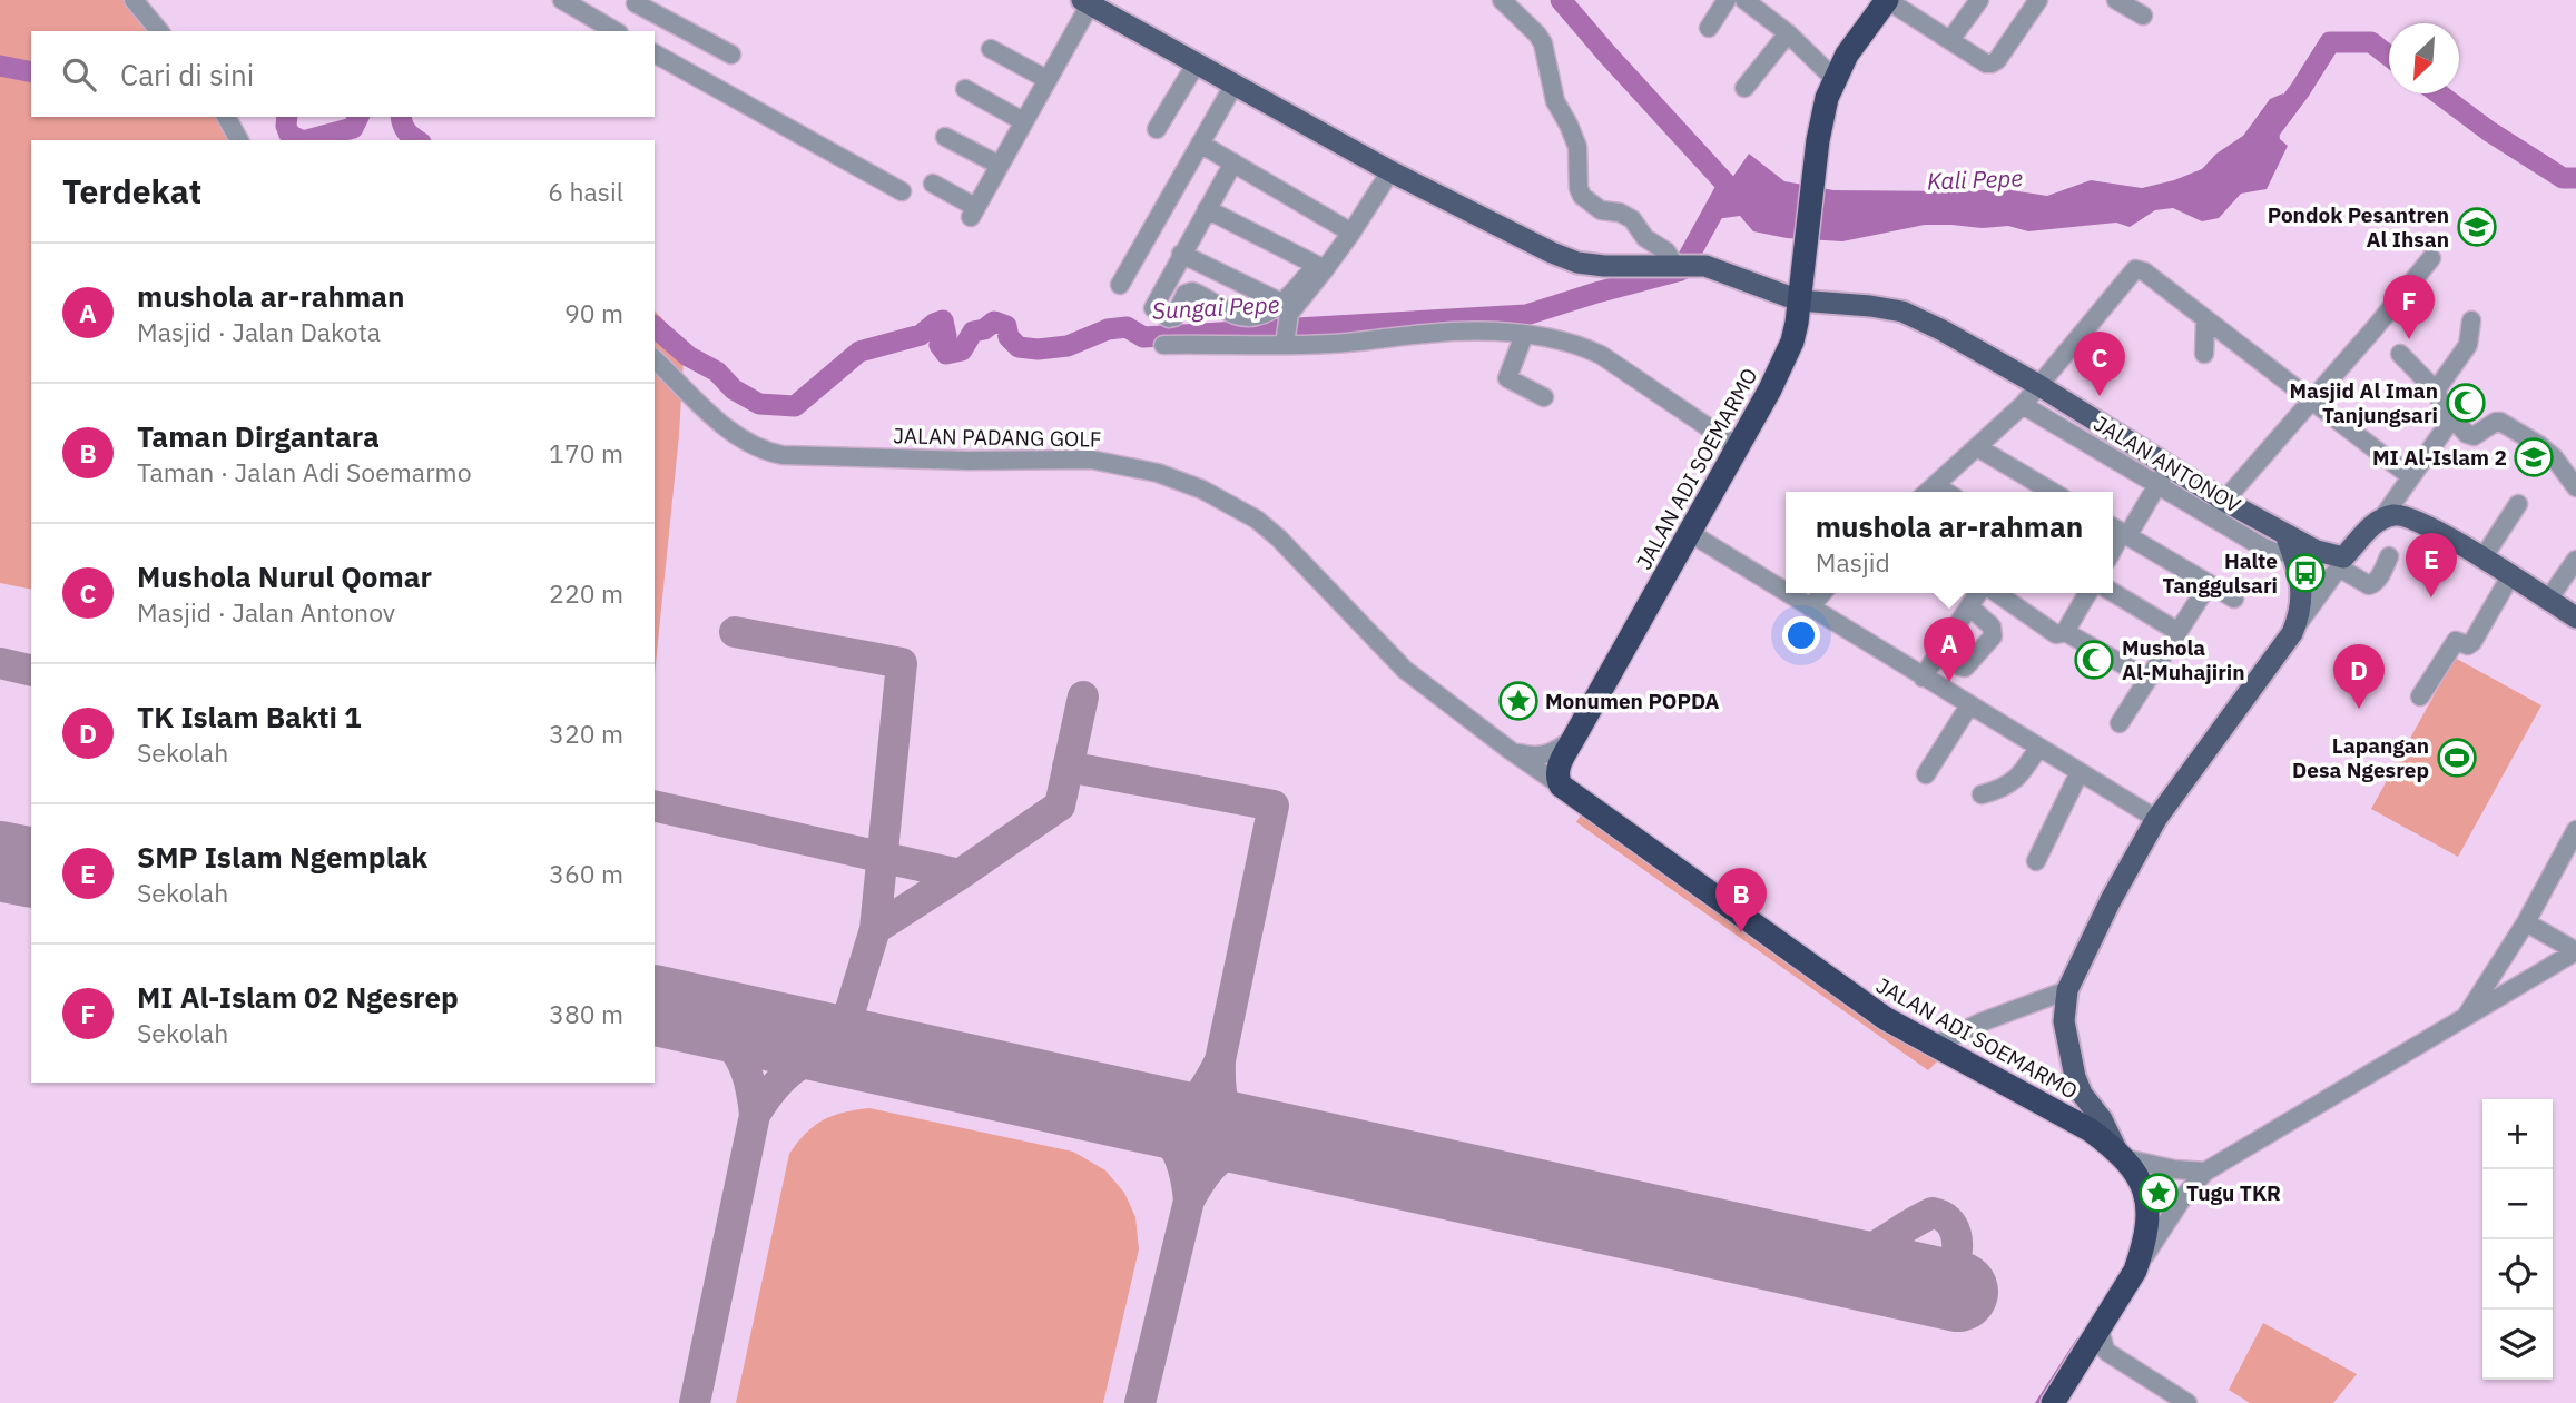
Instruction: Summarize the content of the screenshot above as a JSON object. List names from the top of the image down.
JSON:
{
  "streets": {
    "highway": ["JALAN ADI SOEMARMO"],
    "street": ["JALAN PADANG GOLF", "JALAN ANTONOV"]
  },
  "crossings": [
    ["JALAN PADANG GOLF", "JALAN ADI SOEMARMO"]
  ],
  "water": ["Kali Pepe", "Sungai Pepe"],
  "places": {
    "school or university": ["Pondok Pesantren Al Ihsan", "MI Al-Islam 2"],
    "mosque": ["Masjid Al Iman Tanjungsari", "Mushola Al-Muhajirin"],
    "bus stop": ["Halte Tanggulsari"],
    "place": ["Monumen POPDA", "Tugu TKR"],
    "sports": ["Lapangan Desa Ngesrep"]
  },
  "north": "bottom left",
  "page": {
    "search": "Cari di sini",
    "heading": ["Terdekat", "6 hasil"],
    "list": [
      {
        "mark": "A",
        "name": "mushola ar-rahman",
        "note": "Masjid · Jalan Dakota",
        "value": "90 m"
      },
      {
        "mark": "B",
        "name": "Taman Dirgantara",
        "note": "Taman · Jalan Adi Soemarmo",
        "value": "170 m"
      },
      {
        "mark": "C",
        "name": "Mushola Nurul Qomar",
        "note": "Masjid · Jalan Antonov",
        "value": "220 m"
      },
      {
        "mark": "D",
        "name": "TK Islam Bakti 1",
        "note": "Sekolah",
        "value": "320 m"
      },
      {
        "mark": "E",
        "name": "SMP Islam Ngemplak",
        "note": "Sekolah",
        "value": "360 m"
      },
      {
        "mark": "F",
        "name": "MI Al-Islam 02 Ngesrep",
        "note": "Sekolah",
        "value": "380 m"
      }
    ],
    "pins": [
      "F",
      "C",
      "E",
      "A",
      "D",
      "B"
    ],
    "popup": ["mushola ar-rahman", "Masjid"],
    "map_buttons": ["+", "−"]
  }
}
